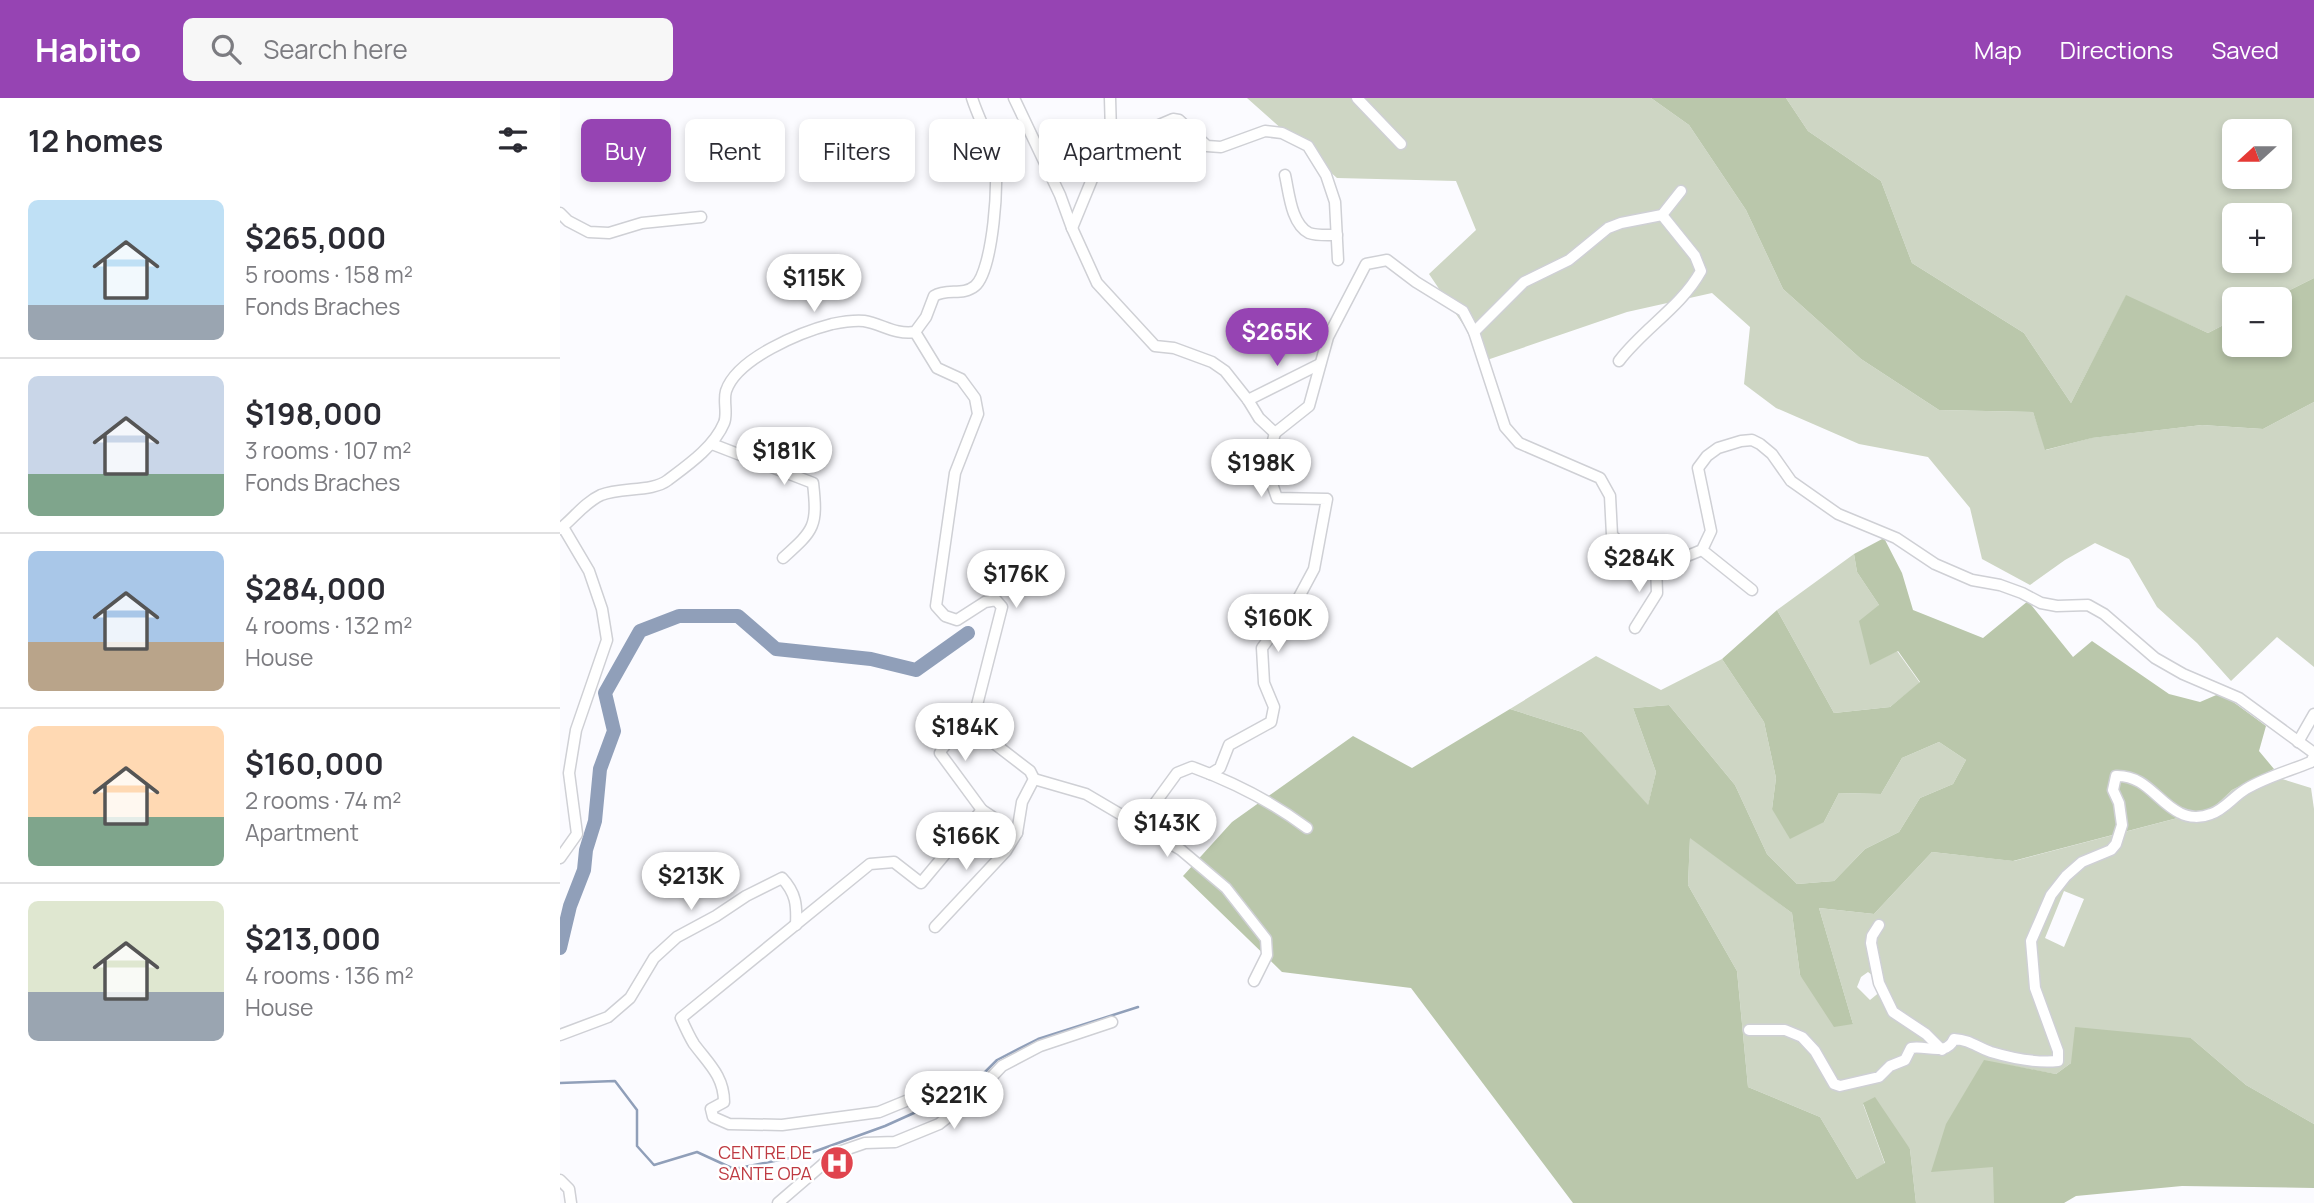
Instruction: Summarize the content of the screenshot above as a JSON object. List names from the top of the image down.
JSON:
{
  "places": {
    "hospital": ["CENTRE DE SANTE OPA"]
  },
  "north": "left",
  "page": {
    "header": "Habito",
    "search": "Search here",
    "nav": ["Map", "Directions", "Saved"],
    "heading": "12 homes",
    "map_buttons": ["+", "−"],
    "chip": [
      "Buy",
      "Rent",
      "Filters",
      "New",
      "Apartment"
    ],
    "list": [
      {
        "name": "$265,000",
        "note": "5 rooms · 158 m² · Fonds Braches"
      },
      {
        "name": "$198,000",
        "note": "3 rooms · 107 m² · Fonds Braches"
      },
      {
        "name": "$284,000",
        "note": "4 rooms · 132 m² · House"
      },
      {
        "name": "$160,000",
        "note": "2 rooms · 74 m² · Apartment"
      },
      {
        "name": "$213,000",
        "note": "4 rooms · 136 m² · House"
      }
    ],
    "price": [
      "$115K",
      "$265K",
      "$181K",
      "$198K",
      "$284K",
      "$176K",
      "$160K",
      "$184K",
      "$143K",
      "$166K",
      "$213K",
      "$221K"
    ]
  }
}
